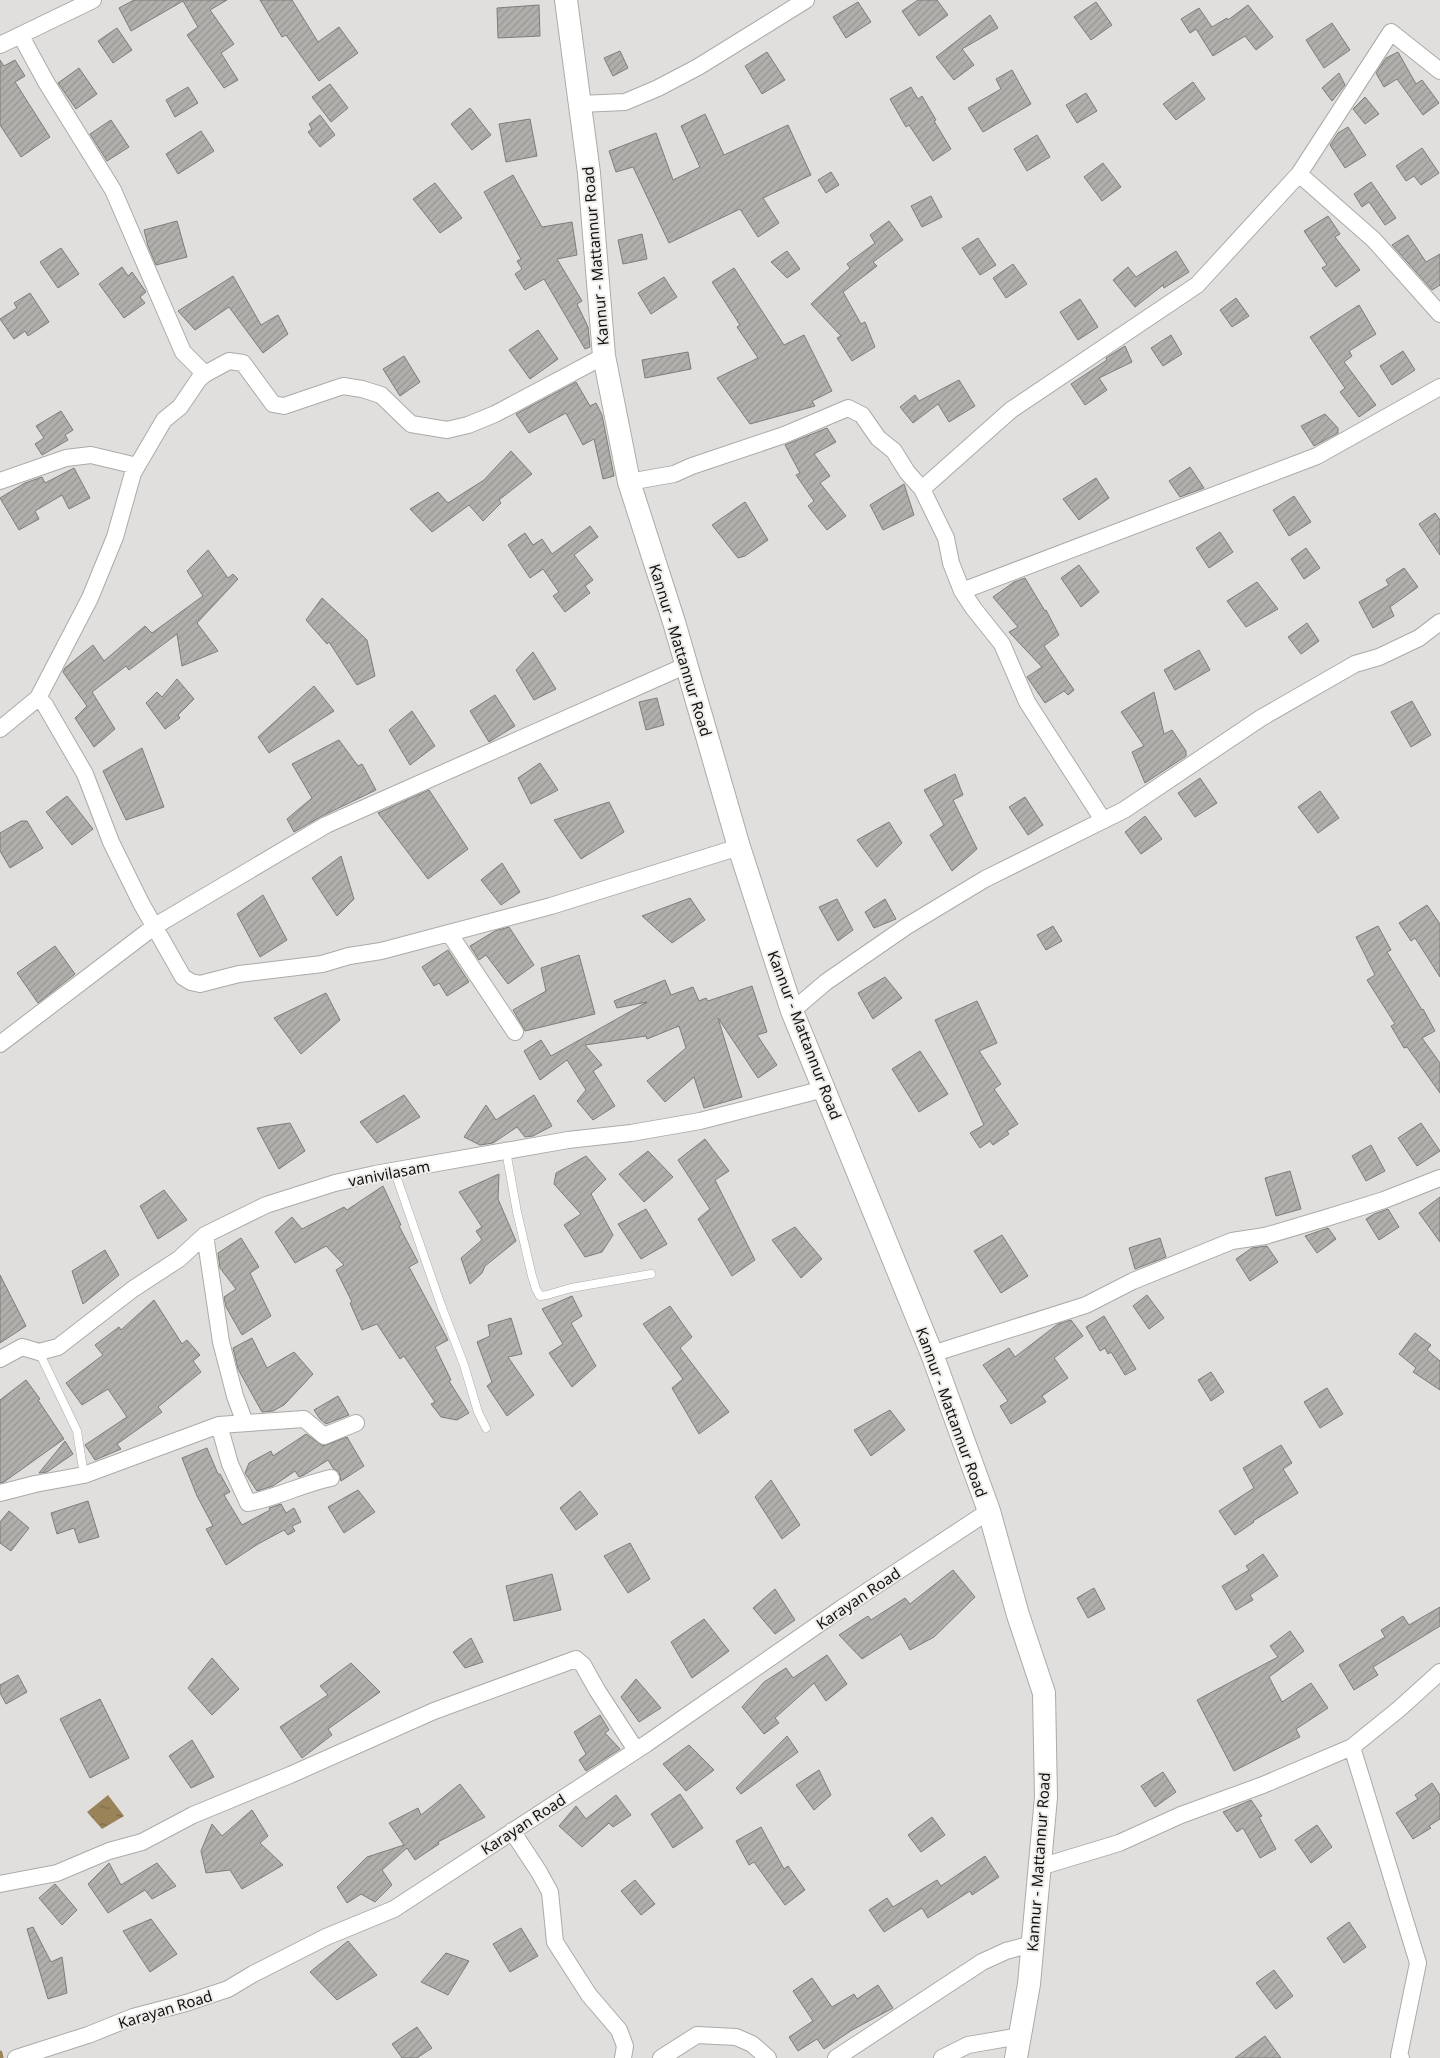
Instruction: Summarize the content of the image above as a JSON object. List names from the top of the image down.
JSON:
{
  "streets": {
    "main road": ["Kannur - Mattannur Road"],
    "street": ["vanivilasam", "Karayan Road"]
  },
  "crossings": [
    ["Kannur - Mattannur Road", "vanivilasam"],
    ["Kannur - Mattannur Road", "Karayan Road"]
  ]
}
